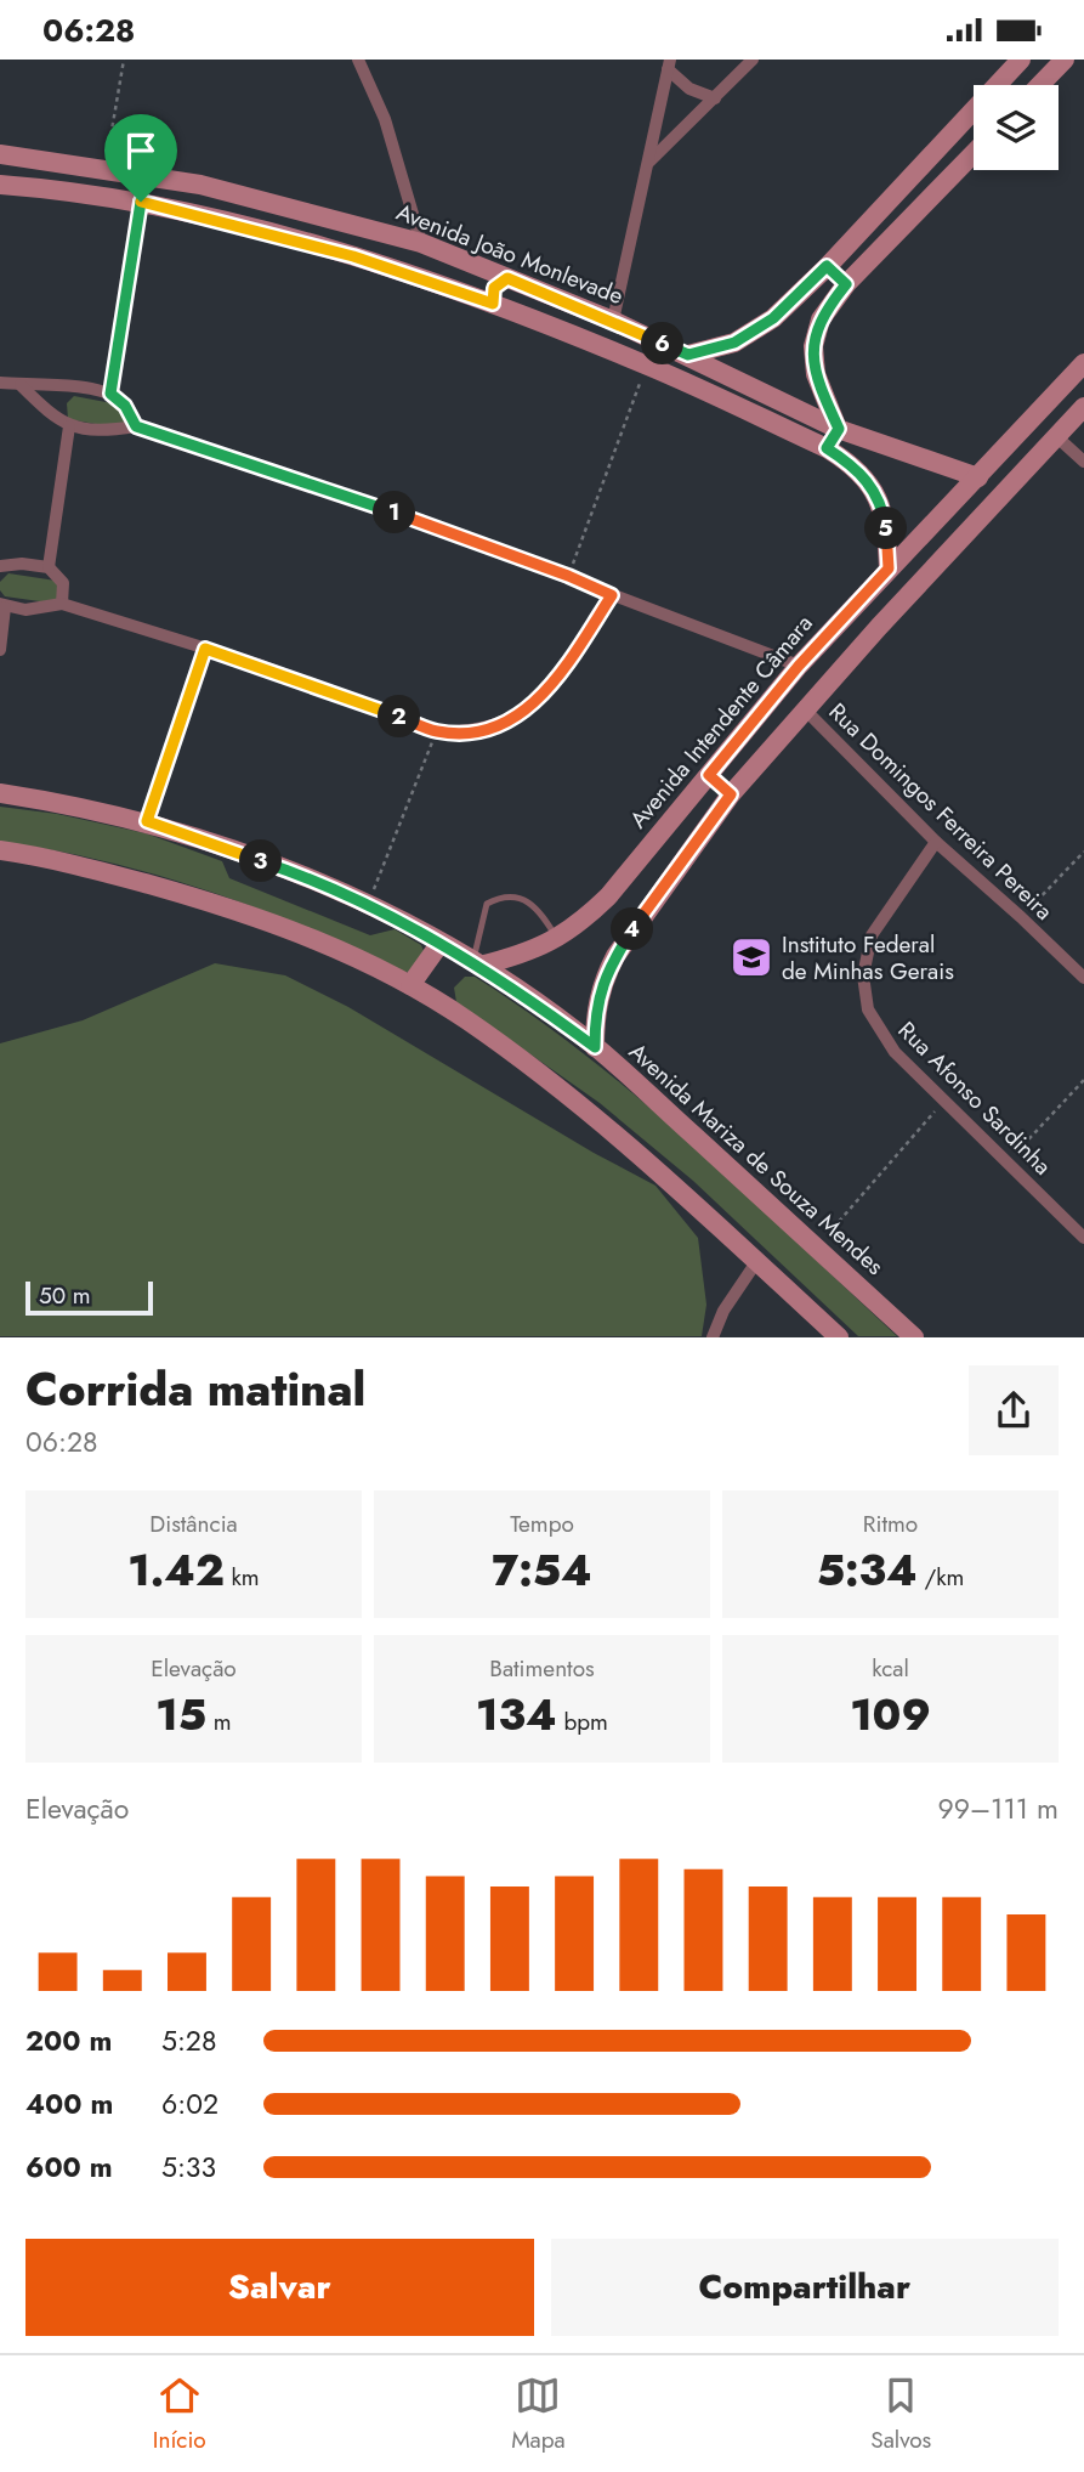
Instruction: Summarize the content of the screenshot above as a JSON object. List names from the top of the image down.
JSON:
{
  "streets": {
    "main road": ["Avenida João Monlevade", "Avenida Intendente Câmara", "Avenida Mariza de Souza Mendes"],
    "street": ["Rua Domingos Ferreira Pereira", "Rua Afonso Sardinha"]
  },
  "crossings": [
    ["Avenida João Monlevade", "Avenida Intendente Câmara"],
    ["Avenida Intendente Câmara", "Avenida Mariza de Souza Mendes"],
    ["Rua Domingos Ferreira Pereira", "Rua Afonso Sardinha"]
  ],
  "places": {
    "school or university": ["Instituto Federal de Minhas Gerais"]
  },
  "scale_bar": "50 m",
  "page": {
    "status": "06:28",
    "pins": [
      "6",
      "1",
      "5",
      "2",
      "3",
      "4"
    ],
    "scale": "50 m",
    "heading": ["Corrida matinal", "06:28"],
    "stats": [
      ["Distância", "1.42 km"],
      ["Tempo", "7:54"],
      ["Ritmo", "5:34 /km"],
      ["Elevação", "15 m"],
      ["Batimentos", "134 bpm"],
      ["kcal", "109"]
    ],
    "chart": ["Elevação", "99–111 m"],
    "list": [
      {
        "name": "200 m",
        "note": "5:28"
      },
      {
        "name": "400 m",
        "note": "6:02"
      },
      {
        "name": "600 m",
        "note": "5:33"
      }
    ],
    "buttons": ["Salvar", "Compartilhar"],
    "tabs": ["Início", "Mapa", "Salvos"]
  }
}
